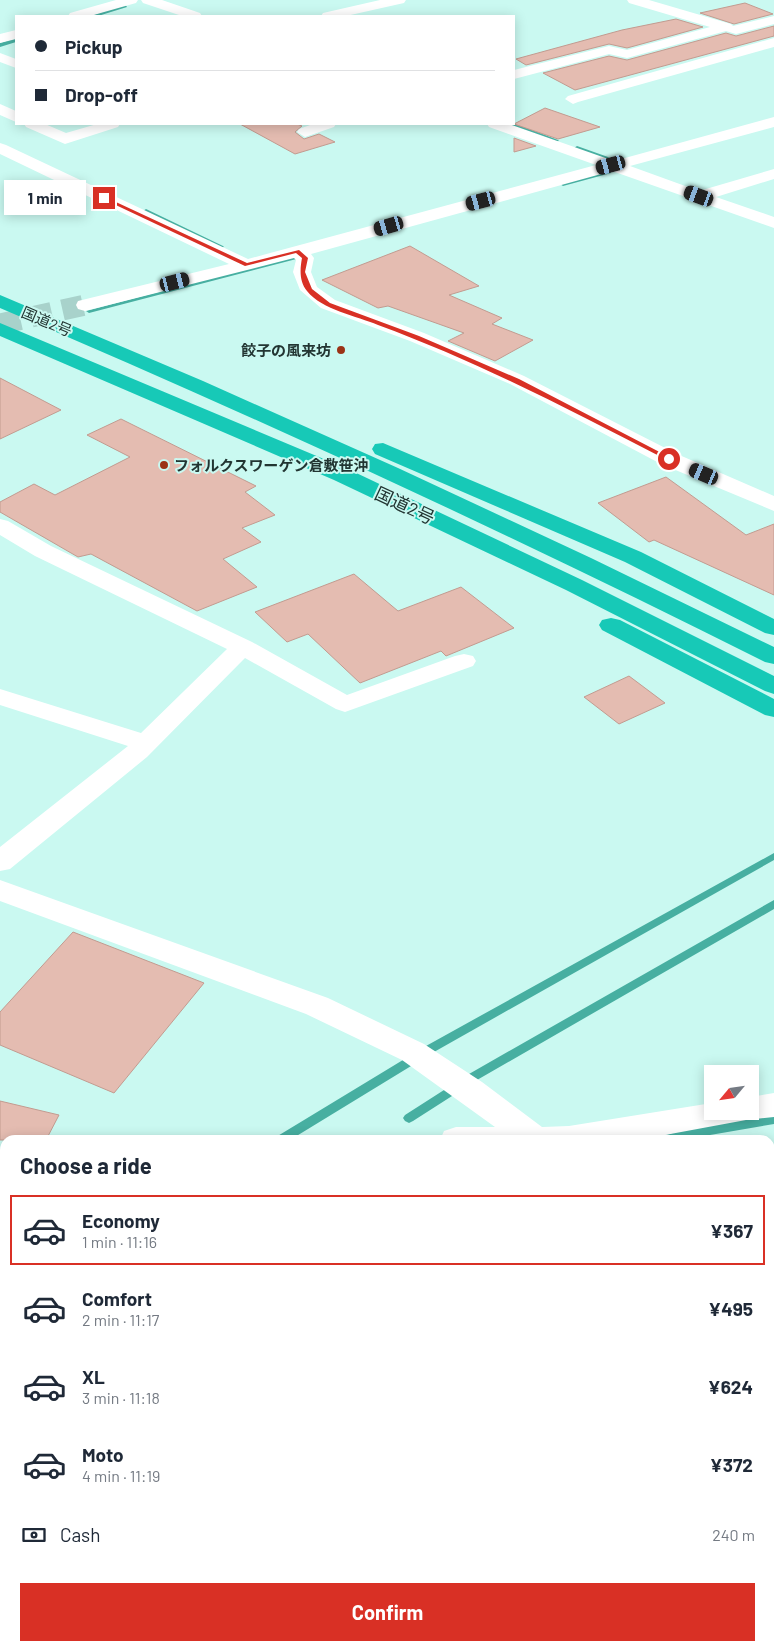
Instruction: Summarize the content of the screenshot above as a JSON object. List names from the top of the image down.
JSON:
{
  "streets": {
    "highway": ["国道2号"]
  },
  "places": ["餃子の風来坊", "フォルクスワーゲン倉敷笹沖"],
  "north": "bottom left",
  "page": {
    "banner": ["Pickup", "Drop-off"],
    "bubble": "1 min",
    "heading": "Choose a ride",
    "list": [
      {
        "name": "Economy",
        "note": "1 min · 11:16",
        "value": "¥367"
      },
      {
        "name": "Comfort",
        "note": "2 min · 11:17",
        "value": "¥495"
      },
      {
        "name": "XL",
        "note": "3 min · 11:18",
        "value": "¥624"
      },
      {
        "name": "Moto",
        "note": "4 min · 11:19",
        "value": "¥372"
      }
    ],
    "pay": ["Cash", "240 m"],
    "buttons": "Confirm"
  }
}
